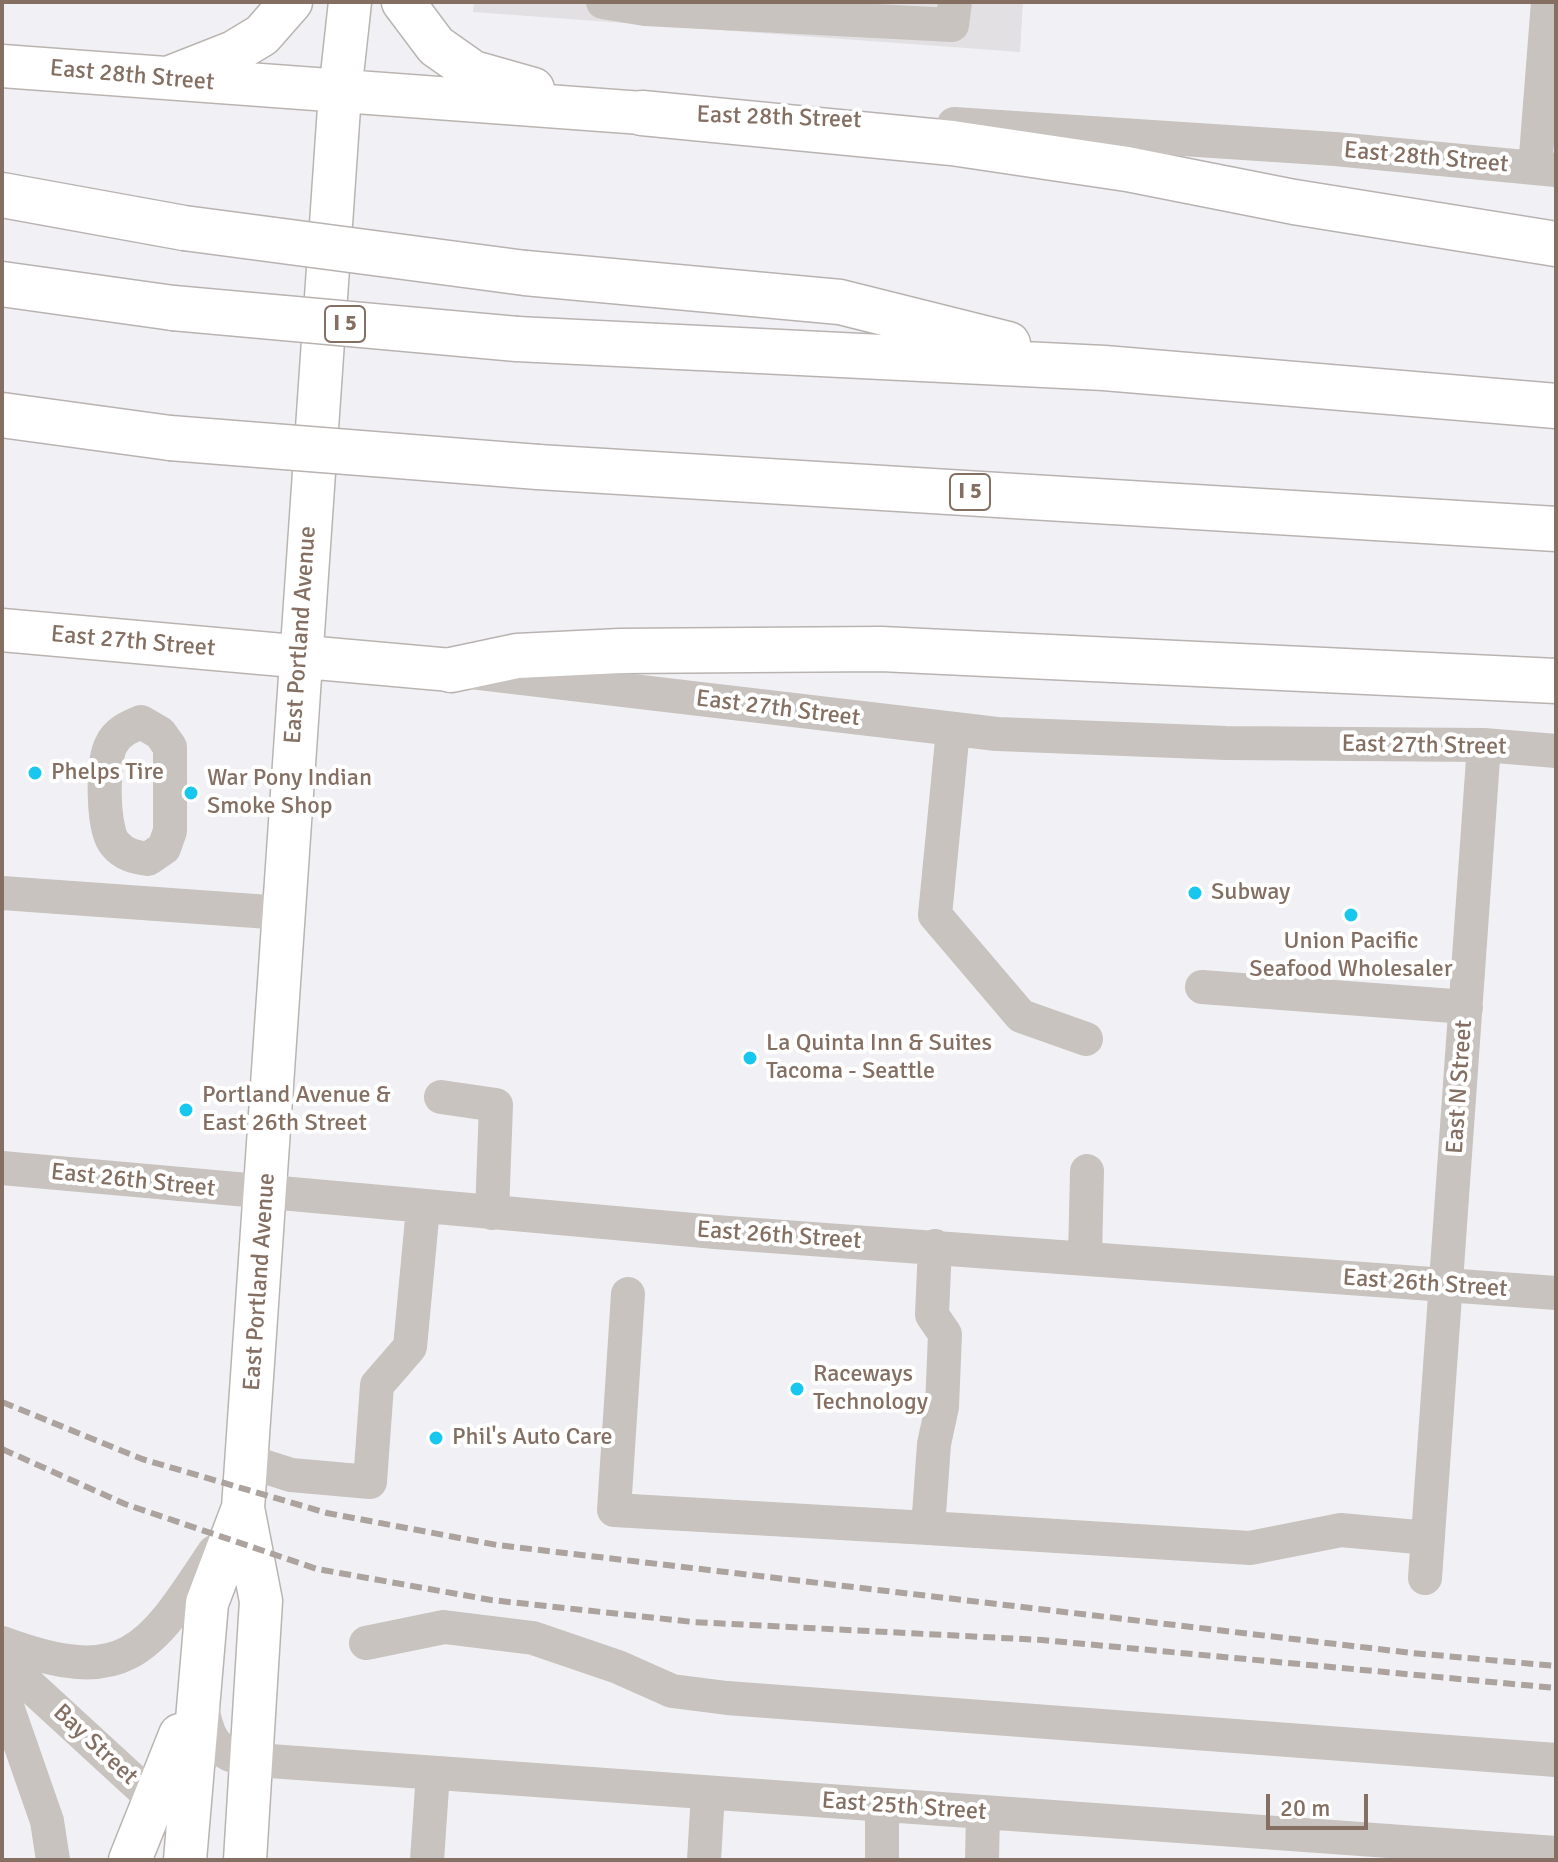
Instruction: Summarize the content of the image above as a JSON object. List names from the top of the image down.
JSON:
{
  "streets": {
    "highway": ["I 5"],
    "main road": ["East 28th Street", "East Portland Avenue", "East 27th Street"],
    "street": [
      "East N Street",
      "East 26th Street",
      "Bay Street",
      "East 25th Street"
    ]
  },
  "crossings": [
    ["East 28th Street", "East Portland Avenue"],
    ["East Portland Avenue", "East 27th Street"],
    ["East Portland Avenue", "East 26th Street"],
    ["East Portland Avenue", "Bay Street"],
    ["East Portland Avenue", "East 25th Street"],
    ["East 27th Street", "East N Street"],
    ["East N Street", "East 26th Street"]
  ],
  "places": [
    "Phelps Tire",
    "War Pony Indian Smoke Shop",
    "Subway",
    "Union Pacific Seafood Wholesaler",
    "La Quinta Inn & Suites Tacoma - Seattle",
    "Portland Avenue & East 26th Street",
    "Raceways Technology",
    "Phil's Auto Care"
  ],
  "scale_bar": "20 m"
}
